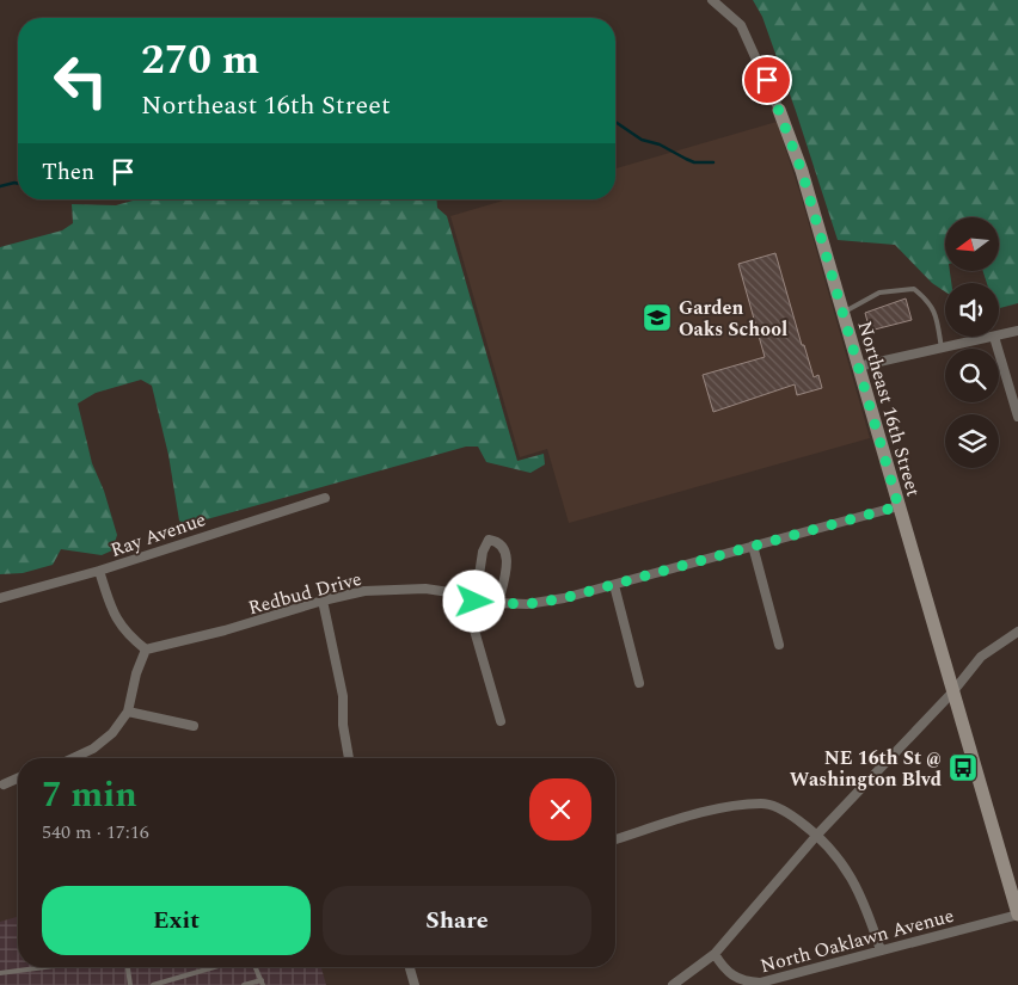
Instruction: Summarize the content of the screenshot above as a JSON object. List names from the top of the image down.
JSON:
{
  "streets": {
    "street": [
      "Northeast 16th Street",
      "Ray Avenue",
      "Redbud Drive",
      "North Oaklawn Avenue"
    ]
  },
  "crossings": [
    ["Northeast 16th Street", "Redbud Drive"],
    ["Northeast 16th Street", "North Oaklawn Avenue"]
  ],
  "places": {
    "school or university": ["Garden Oaks School"],
    "bus stop": ["NE 16th St @ Washington Blvd"]
  },
  "north": "left",
  "page": {
    "turn": ["270 m", "Northeast 16th Street"],
    "then": "Then",
    "heading": ["7 min", "540 m · 17:16"],
    "buttons": ["Exit", "Share"]
  }
}
